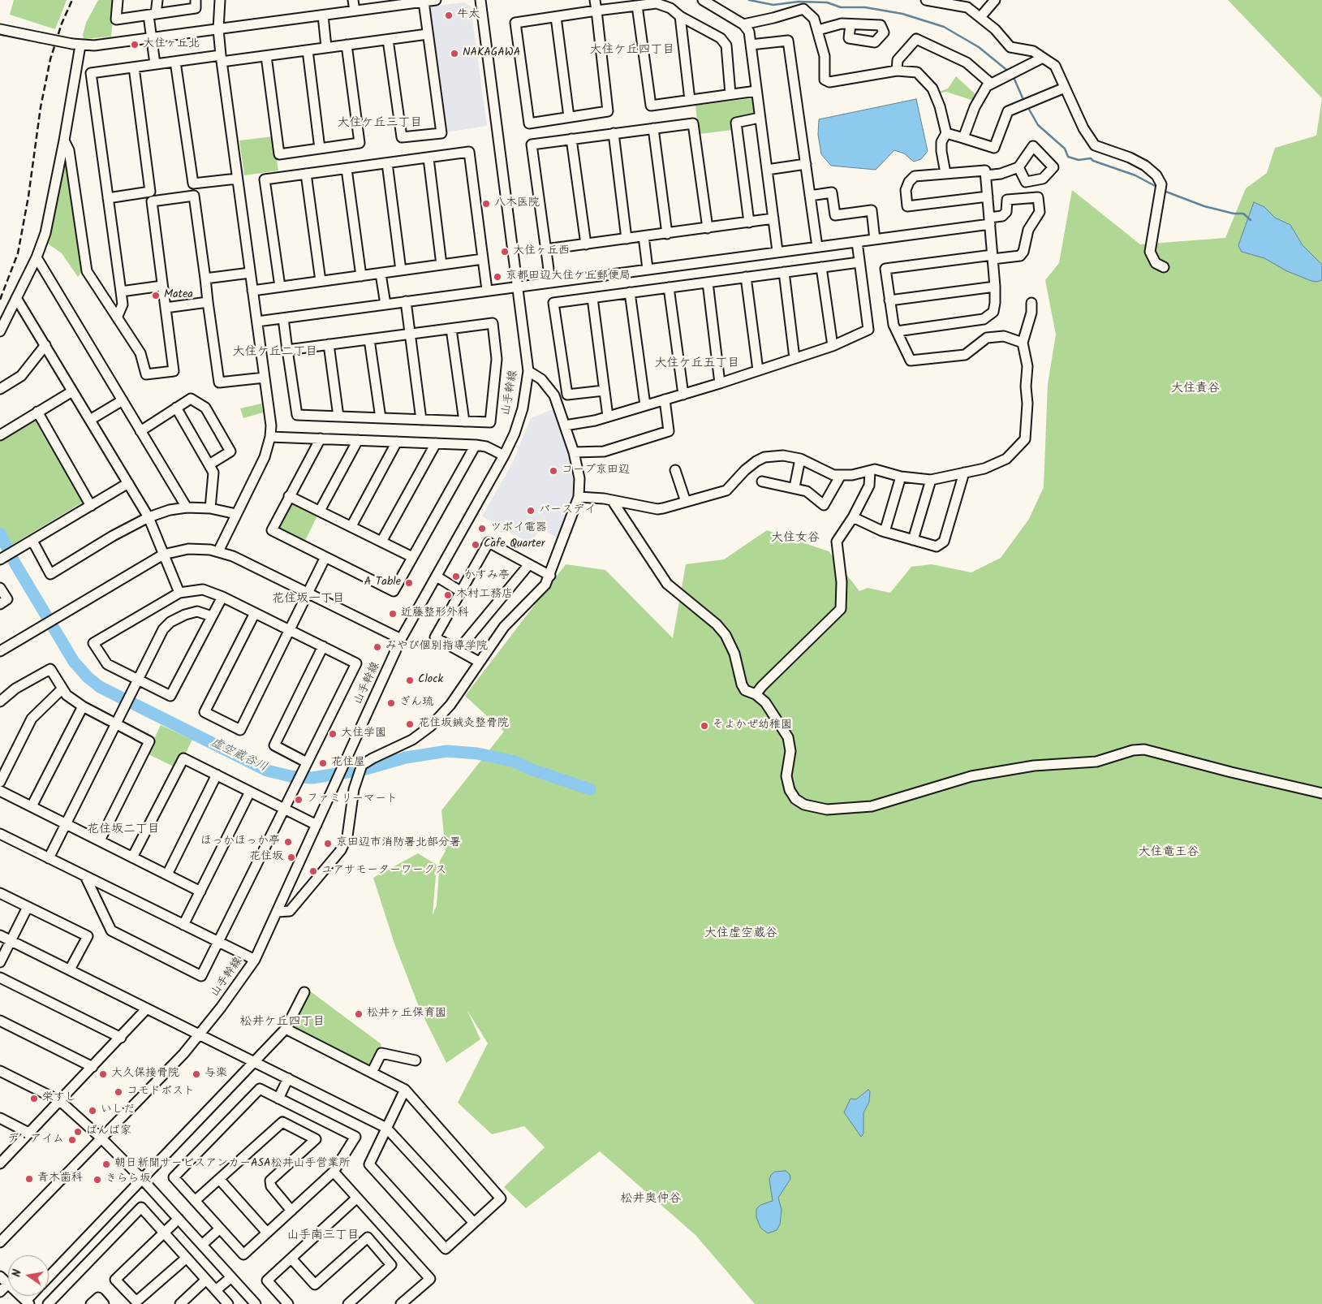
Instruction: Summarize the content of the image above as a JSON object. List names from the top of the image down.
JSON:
{
  "streets": {
    "street": ["山手幹線"]
  },
  "districts": [
    "大住ケ丘四丁目",
    "大住ケ丘三丁目",
    "大住ケ丘二丁目",
    "大住ケ丘五丁目",
    "大住責谷",
    "大住女谷",
    "花住坂一丁目",
    "花住坂二丁目",
    "大住竜王谷",
    "大住虚空蔵谷",
    "松井ケ丘四丁目",
    "松井奥仲谷",
    "山手南三丁目"
  ],
  "water": ["虚空蔵谷川"],
  "places": [
    "牛太",
    "大住ヶ丘北",
    "NAKAGAWA",
    "八木医院",
    "大住ヶ丘西",
    "京都田辺大住ケ丘郵便局",
    "Matea",
    "コープ京田辺",
    "バースデイ",
    "ツボイ電器",
    "Cafe Quarter",
    "かすみ亭",
    "A Table",
    "木村工務店",
    "近藤整形外科",
    "みやび個別指導学院",
    "Clock",
    "ぎん琉",
    "花住坂鍼灸整骨院",
    "そよかぜ幼稚園",
    "大住学園",
    "花住屋",
    "ファミリーマート",
    "ほっかほっか亭",
    "京田辺市消防署北部分署",
    "花住坂",
    "ユアサモーターワークス",
    "松井ヶ丘保育園",
    "大久保接骨院",
    "与楽",
    "コモドポスト",
    "栄すし",
    "いしだ",
    "ばんば家",
    "デ・アイム",
    "朝日新聞サービスアンカーASA松井山手営業所",
    "青木歯科",
    "きらら坂"
  ],
  "north": "left"
}
